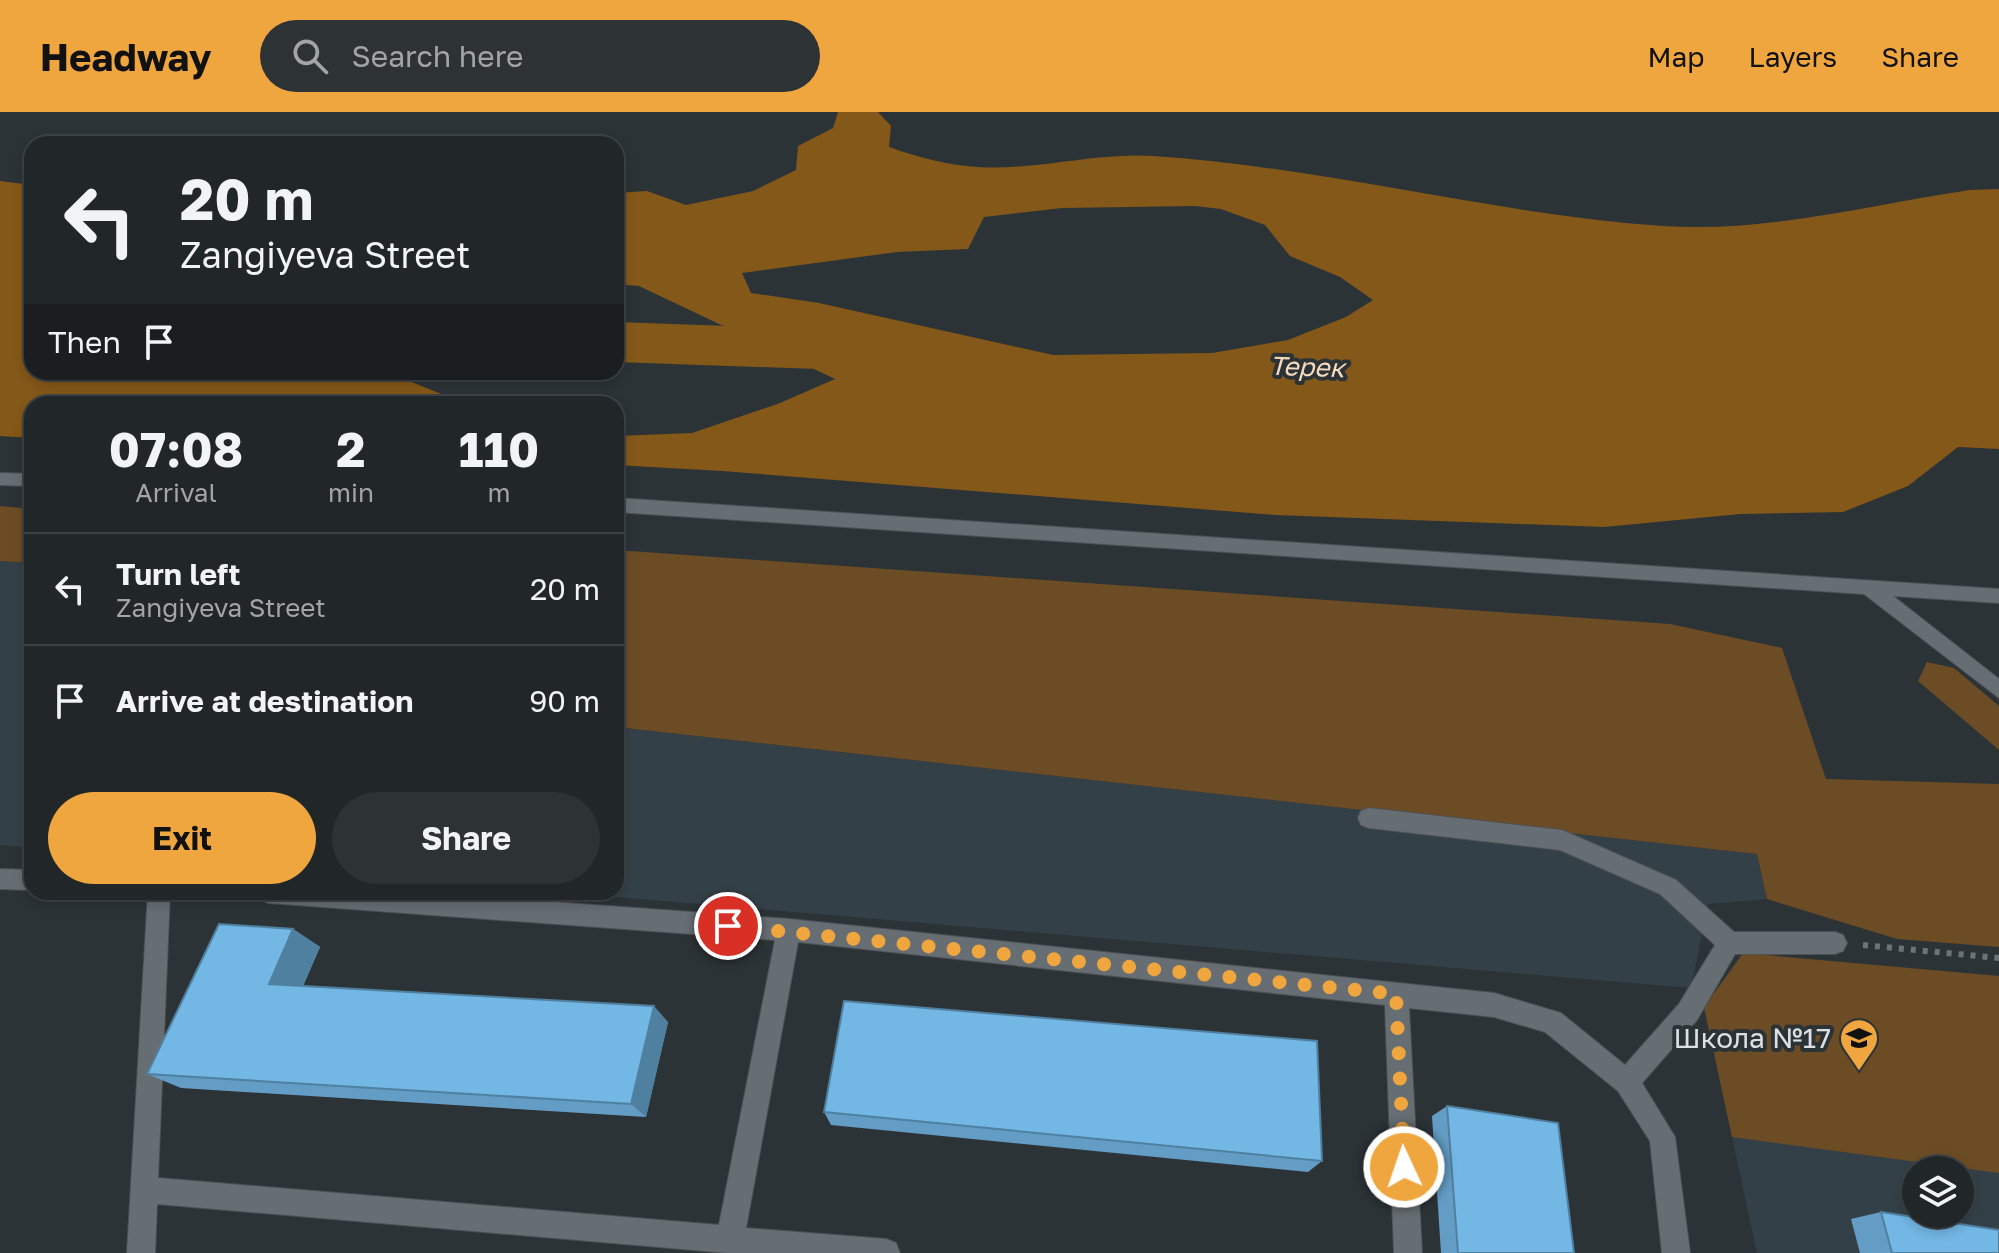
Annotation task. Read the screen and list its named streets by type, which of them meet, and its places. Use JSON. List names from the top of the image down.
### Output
{
  "water": ["Терек"],
  "places": {
    "school or university": ["Школа №17"]
  },
  "page": {
    "header": "Headway",
    "search": "Search here",
    "nav": ["Map", "Layers", "Share"],
    "turn": ["20 m", "Zangiyeva Street"],
    "then": "Then",
    "eta": [
      "07:08",
      "Arrival",
      "2",
      "min",
      "110",
      "m"
    ],
    "list": [
      {
        "name": "Turn left",
        "note": "Zangiyeva Street",
        "value": "20 m"
      },
      {
        "name": "Arrive at destination",
        "value": "90 m"
      }
    ],
    "buttons": ["Exit", "Share"]
  }
}
